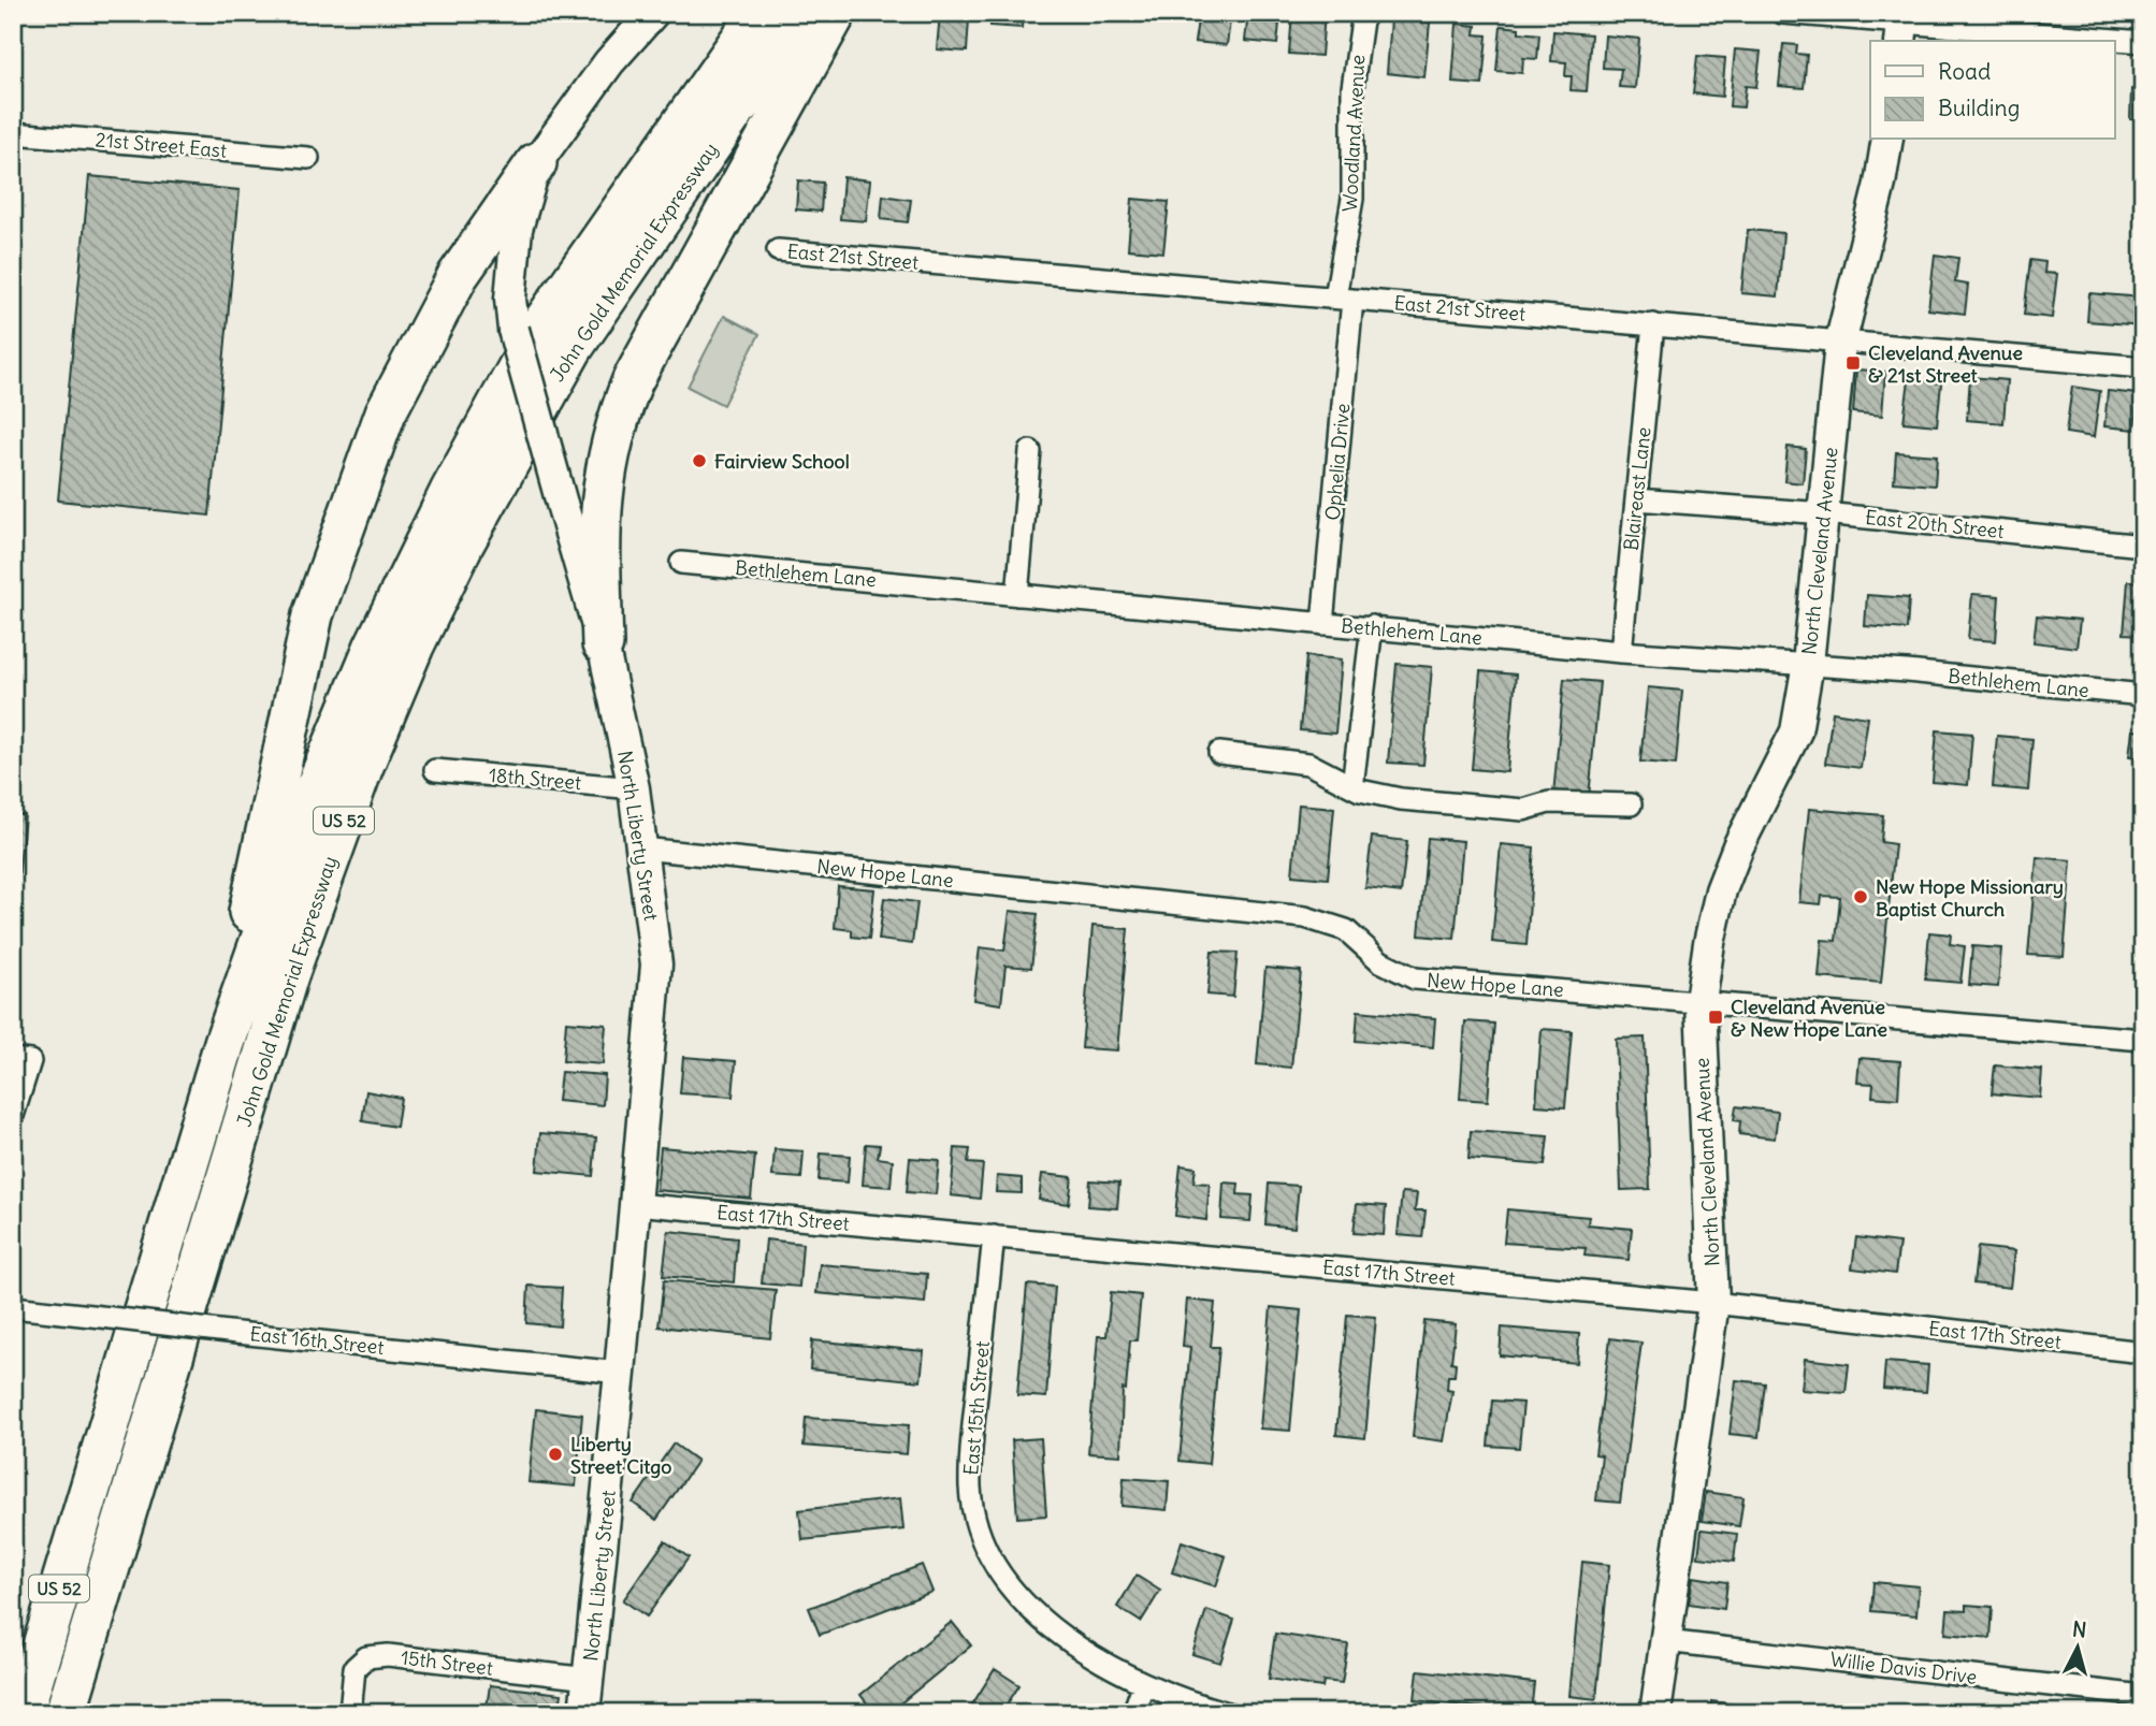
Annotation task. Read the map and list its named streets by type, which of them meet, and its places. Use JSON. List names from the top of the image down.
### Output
{
  "streets": {
    "highway": ["John Gold Memorial Expressway", "US 52"],
    "main road": ["North Cleveland Avenue", "North Liberty Street"],
    "street": [
      "Woodland Avenue",
      "21st Street East",
      "East 21st Street",
      "Ophelia Drive",
      "Blaireast Lane",
      "East 20th Street",
      "Bethlehem Lane",
      "18th Street",
      "New Hope Lane",
      "East 17th Street",
      "East 16th Street",
      "East 15th Street",
      "15th Street",
      "Willie Davis Drive"
    ]
  },
  "crossings": [
    ["Woodland Avenue", "East 21st Street"],
    ["Woodland Avenue", "Ophelia Drive"],
    ["East 21st Street", "Ophelia Drive"],
    ["East 21st Street", "Blaireast Lane"],
    ["East 21st Street", "North Cleveland Avenue"],
    ["Ophelia Drive", "Bethlehem Lane"],
    ["Blaireast Lane", "East 20th Street"],
    ["Blaireast Lane", "Bethlehem Lane"],
    ["East 20th Street", "North Cleveland Avenue"],
    ["North Cleveland Avenue", "Bethlehem Lane"],
    ["North Cleveland Avenue", "New Hope Lane"],
    ["North Cleveland Avenue", "East 17th Street"],
    ["North Cleveland Avenue", "Willie Davis Drive"],
    ["18th Street", "North Liberty Street"],
    ["North Liberty Street", "New Hope Lane"],
    ["North Liberty Street", "East 17th Street"],
    ["North Liberty Street", "East 16th Street"],
    ["North Liberty Street", "15th Street"],
    ["East 17th Street", "East 15th Street"]
  ],
  "places": {
    "transit": ["Cleveland Avenue & 21st Street", "Cleveland Avenue & New Hope Lane"],
    "other": ["Fairview School", "New Hope Missionary Baptist Church", "Liberty Street Citgo"]
  },
  "legend": ["Road", "Building"],
  "north": "top"
}
